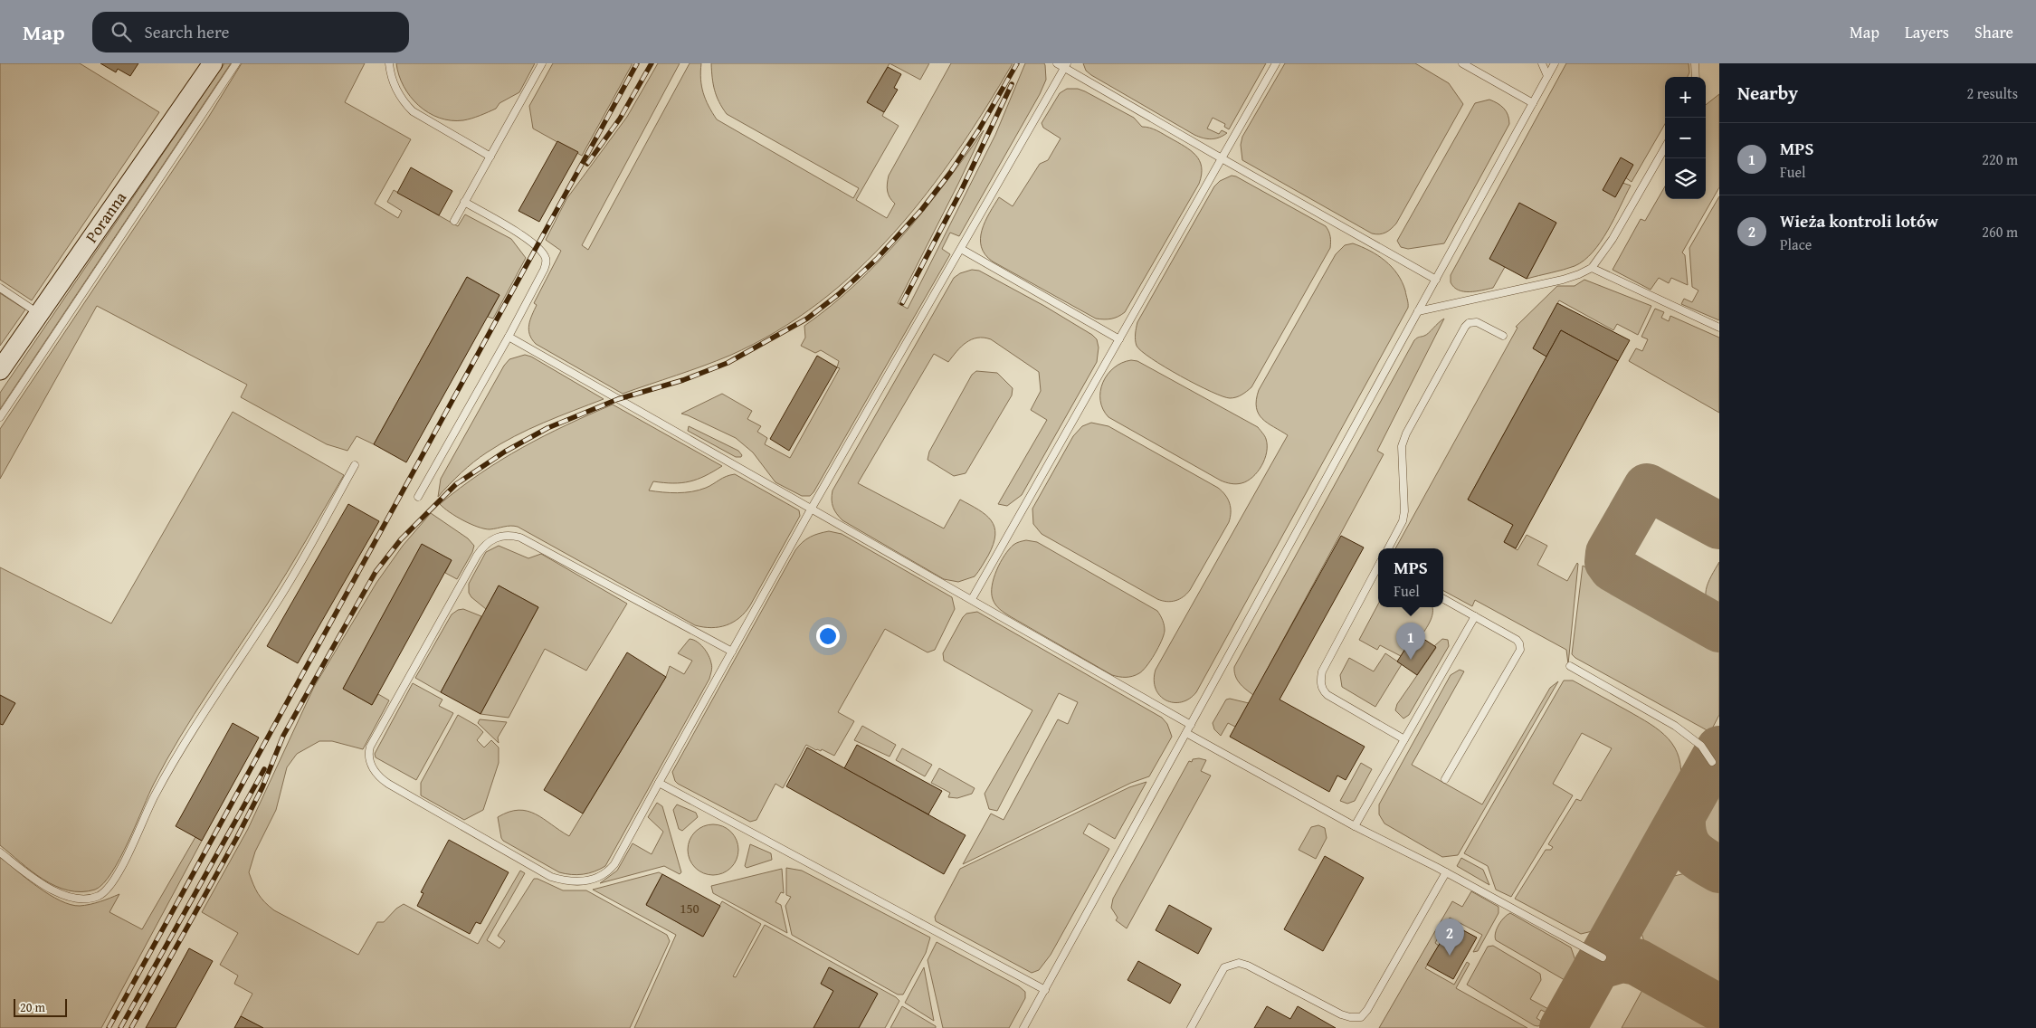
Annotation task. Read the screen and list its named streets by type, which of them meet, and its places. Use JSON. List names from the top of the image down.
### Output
{
  "streets": {
    "street": ["Poranna"]
  },
  "house_numbers": ["150"],
  "scale_bar": "20 m",
  "page": {
    "header": "Map",
    "search": "Search here",
    "nav": ["Map", "Layers", "Share"],
    "heading": ["Nearby", "2 results"],
    "map_buttons": ["+", "−"],
    "list": [
      {
        "mark": "1",
        "name": "MPS",
        "note": "Fuel",
        "value": "220 m"
      },
      {
        "mark": "2",
        "name": "Wieża kontroli lotów",
        "note": "Place",
        "value": "260 m"
      }
    ],
    "popup": ["MPS", "Fuel"],
    "pins": ["1", "2"],
    "scale": "20 m"
  }
}
